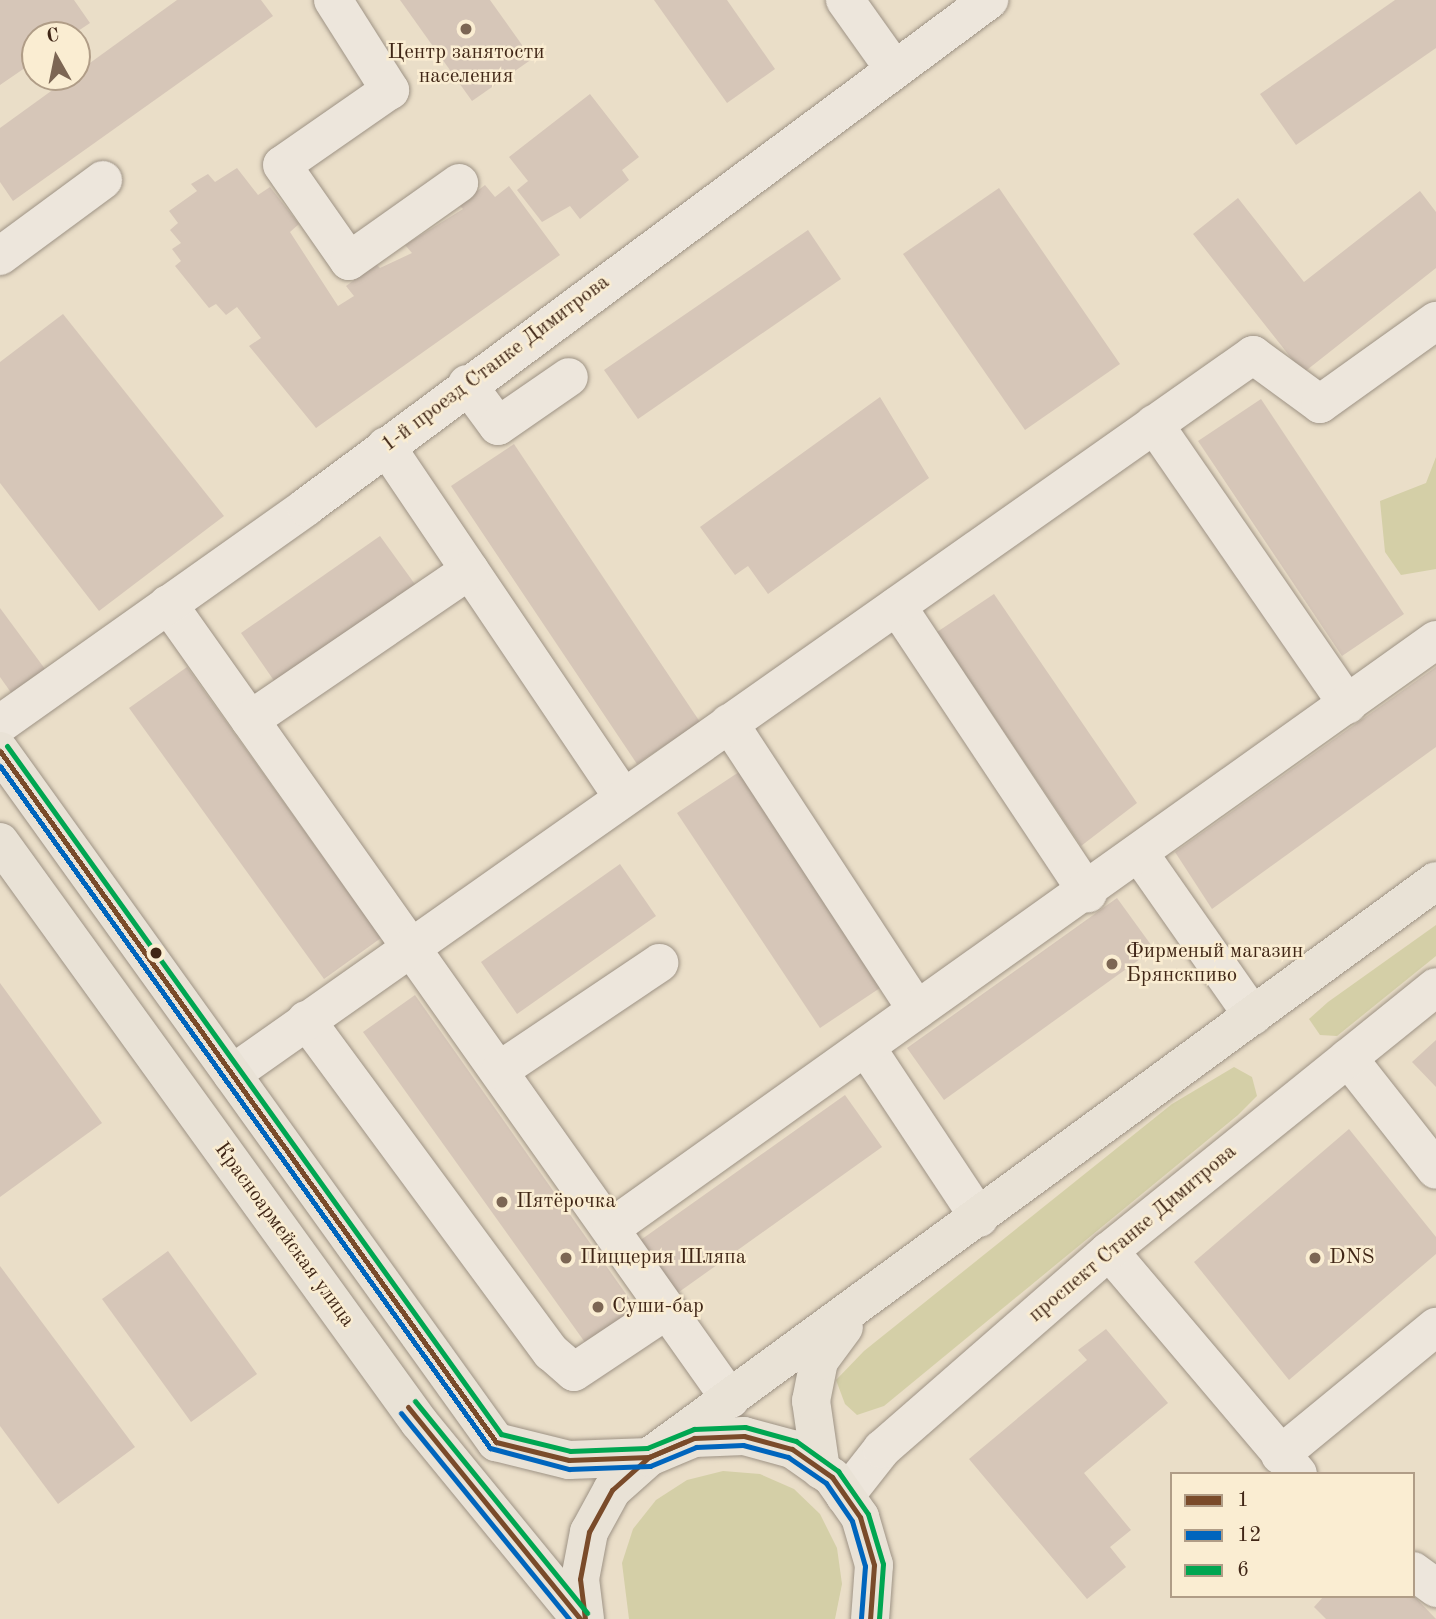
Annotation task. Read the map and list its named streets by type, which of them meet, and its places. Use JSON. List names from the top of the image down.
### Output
{
  "streets": {
    "main road": ["Красноармейская улица"],
    "street": ["1-й проезд Станке Димитрова", "проспект Станке Димитрова"]
  },
  "places": [
    "Центр занятости населения",
    "Фирменый магазин Брянскпиво",
    "Пятёрочка",
    "Пиццерия Шляпа",
    "DNS",
    "Суши-бар"
  ],
  "lines": ["transit line 6", "transit line 1", "transit line 12"],
  "legend": ["1", "12", "6"],
  "north": "top"
}
